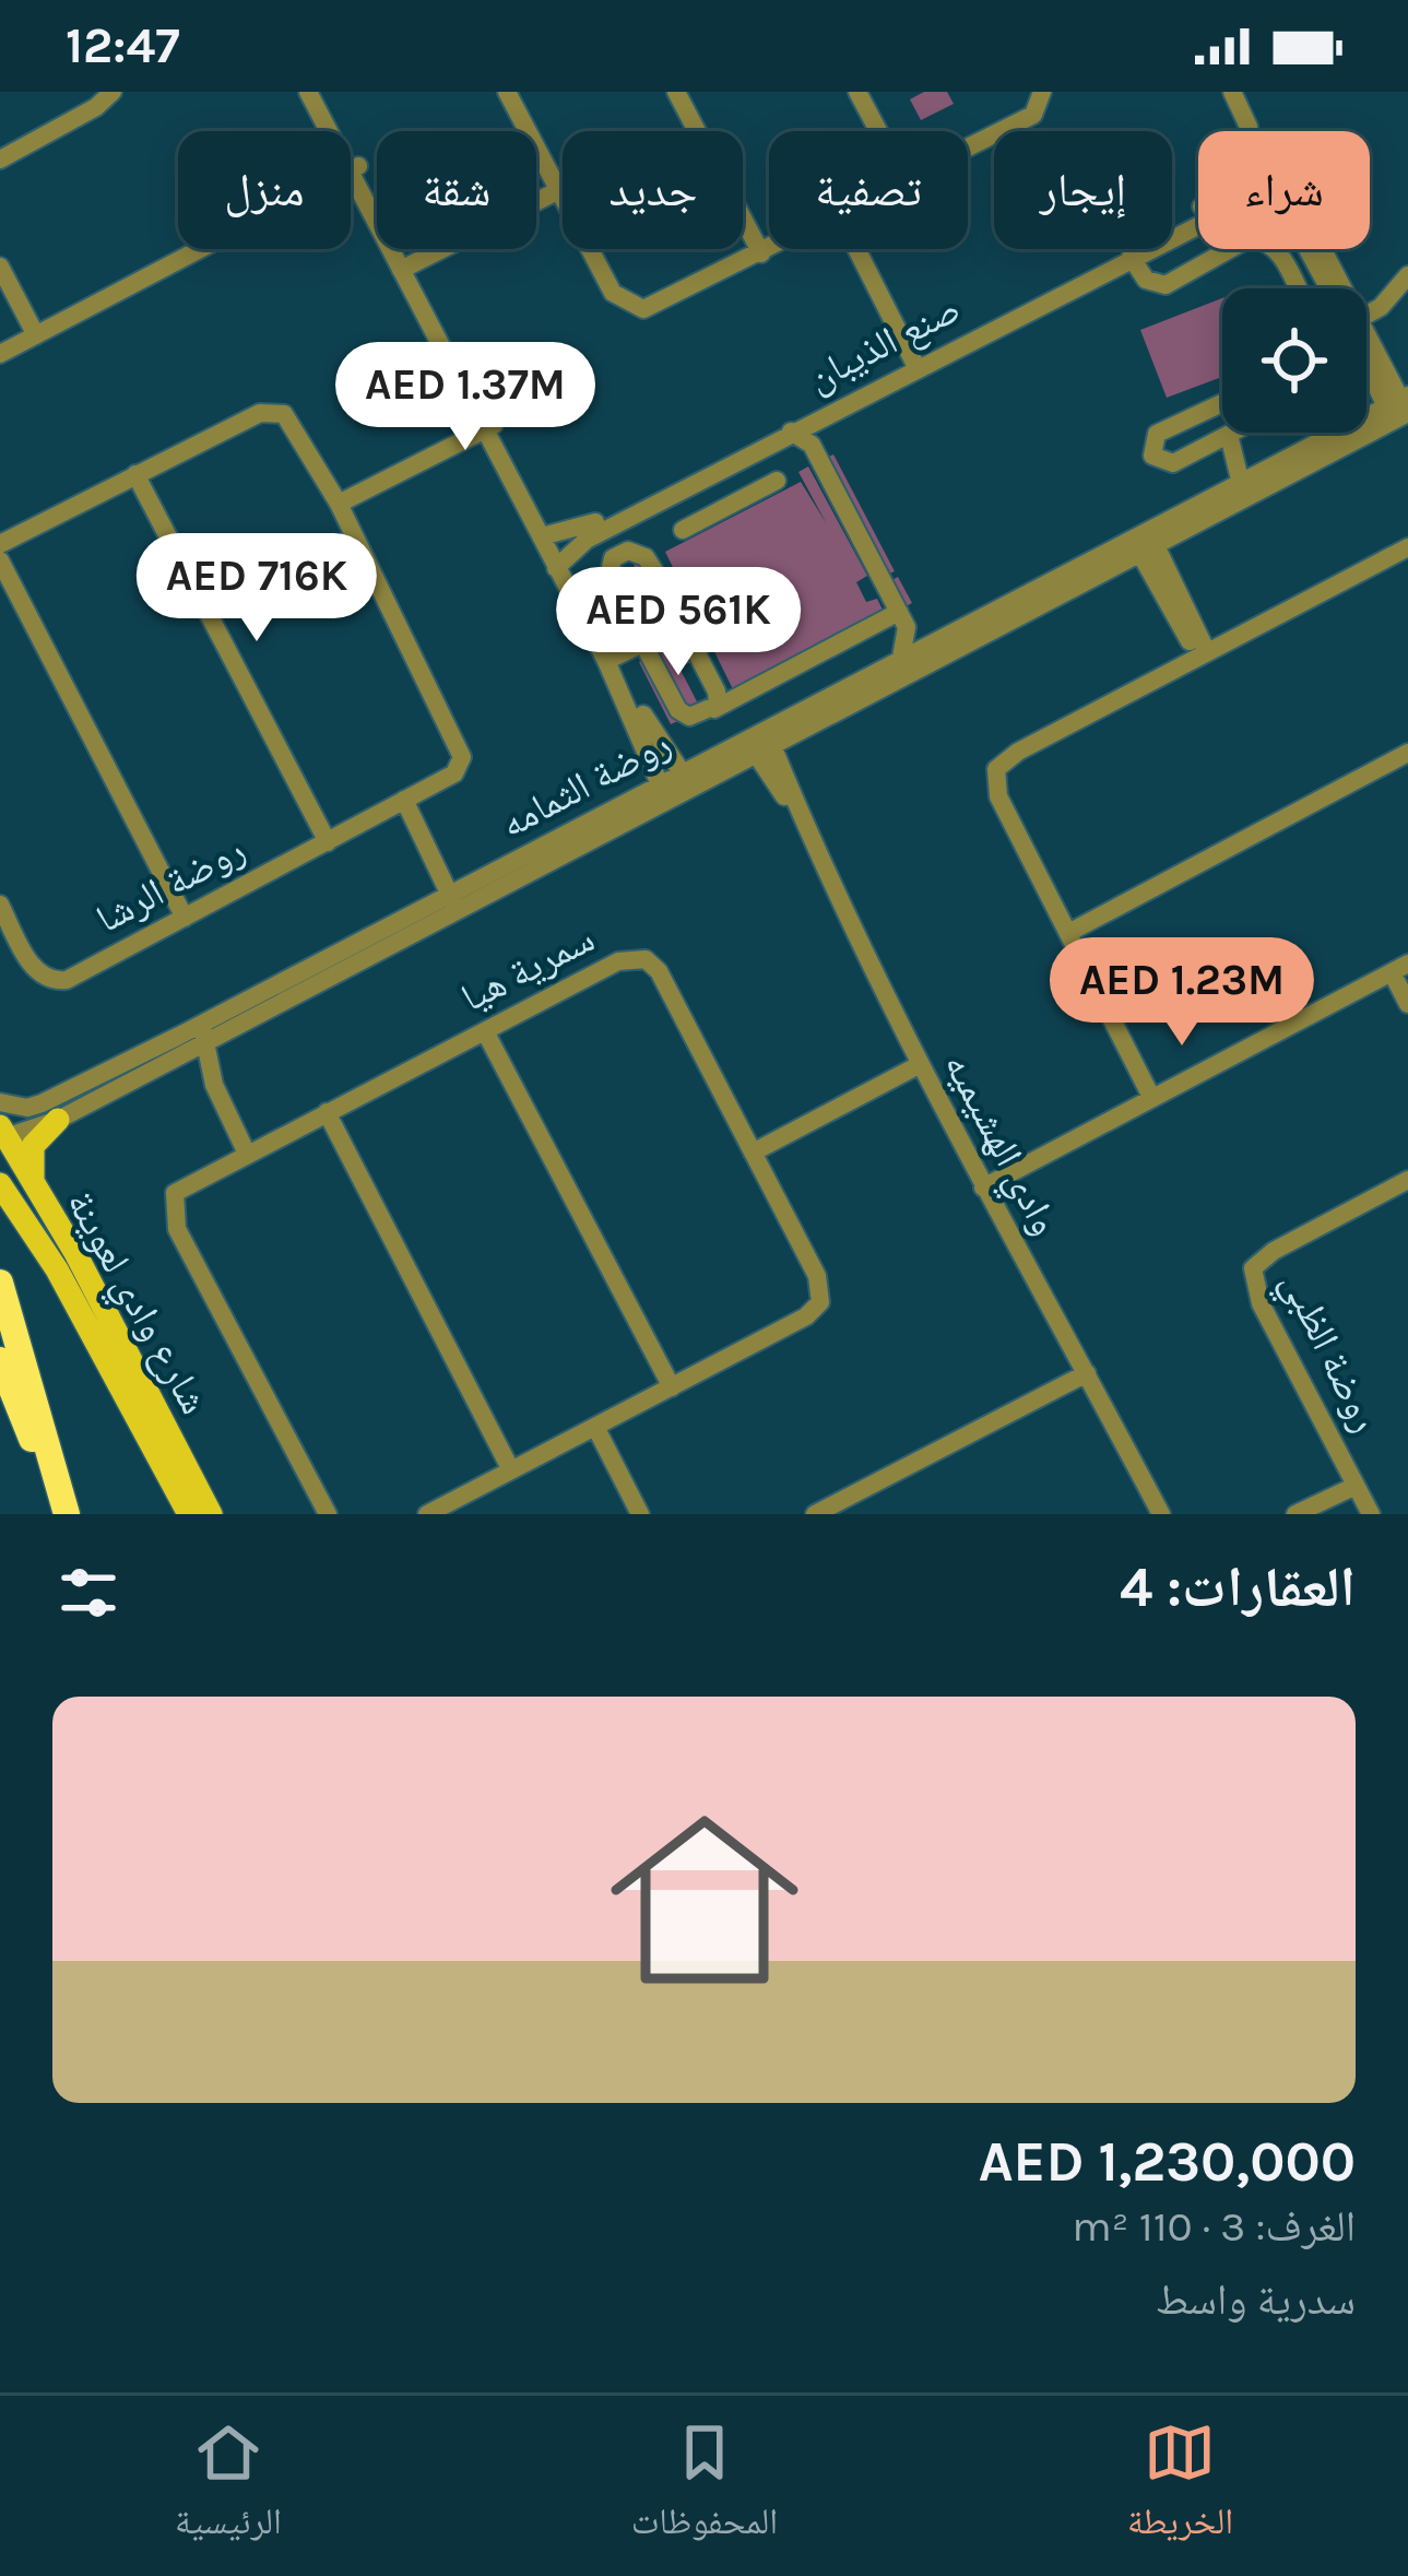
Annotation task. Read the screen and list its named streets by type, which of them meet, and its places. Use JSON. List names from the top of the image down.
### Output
{
  "streets": {
    "main road": ["شارع وادي لعوينة"],
    "street": [
      "صنع الذيبان",
      "روضة الثمامه",
      "روضة الرشا",
      "سمرية هيا",
      "وادي الهشيميه",
      "روضة الظبي"
    ]
  },
  "crossings": [
    ["روضة الثمامه", "وادي الهشيميه"],
    ["روضة الثمامه", "شارع وادي لعوينة"]
  ],
  "page": {
    "status": "12:47",
    "chip": [
      "شراء",
      "إيجار",
      "تصفية",
      "جديد",
      "شقة",
      "منزل"
    ],
    "price": [
      "AED 1.37M",
      "AED 716K",
      "AED 561K",
      "AED 1.23M"
    ],
    "heading": "العقارات: 4",
    "list": [
      {
        "name": "AED 1,230,000",
        "note": "الغرف: 3 · 110 m² · سدرية واسط"
      }
    ],
    "tabs": ["الخريطة", "المحفوظات", "الرئيسية"]
  }
}
